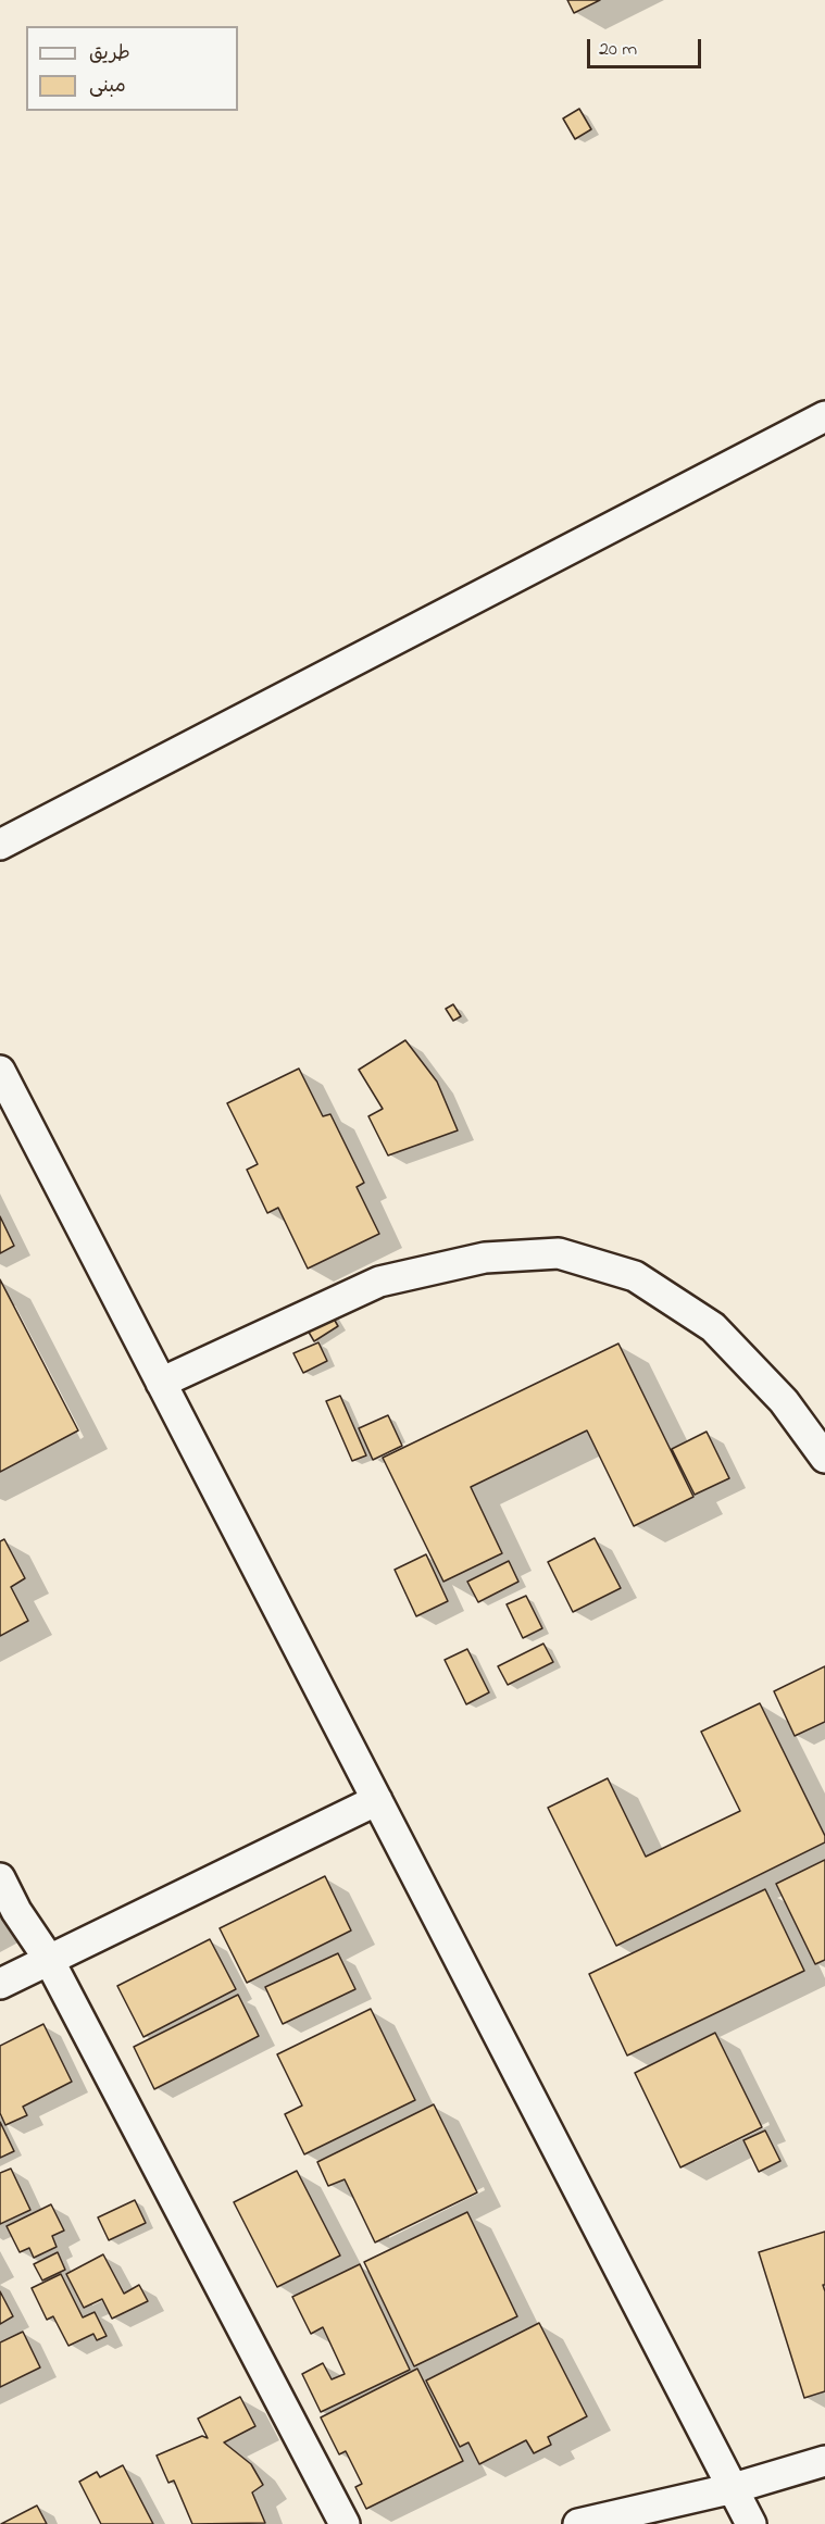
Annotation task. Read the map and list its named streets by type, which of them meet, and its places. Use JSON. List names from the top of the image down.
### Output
{
  "legend": ["طريق", "مبنى"],
  "scale_bar": "20 m"
}
